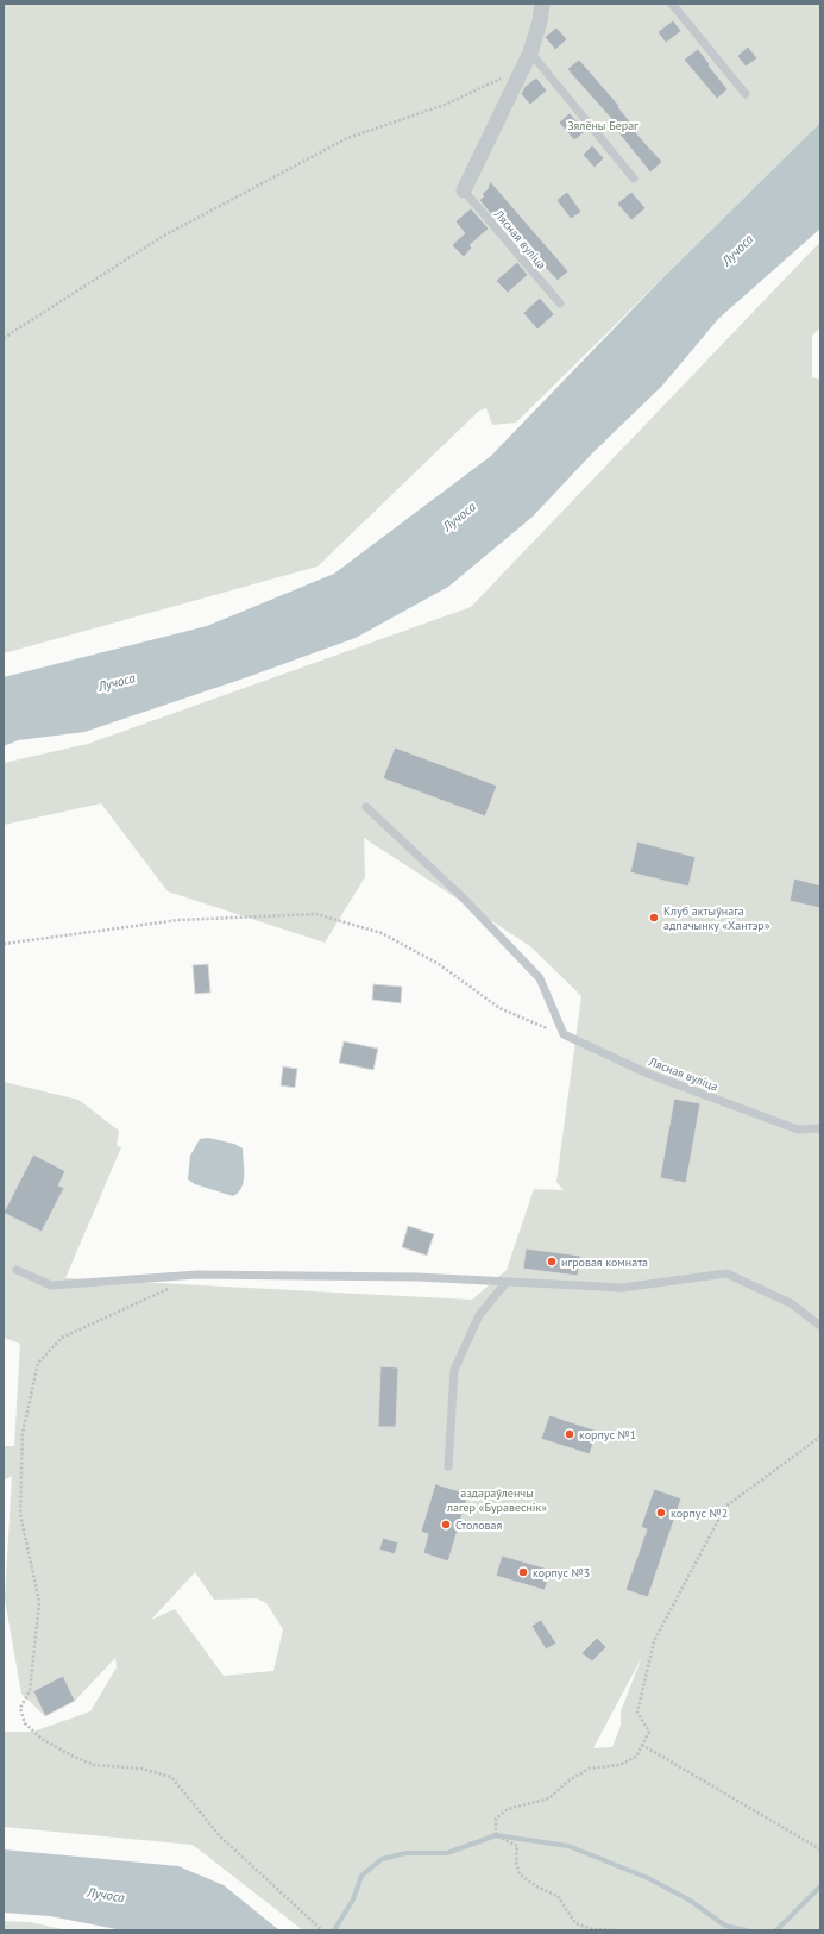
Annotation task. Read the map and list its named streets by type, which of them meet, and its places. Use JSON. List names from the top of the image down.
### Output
{
  "streets": {
    "lane": ["Лясная вуліца"]
  },
  "water": ["Лучоса"],
  "parks": ["Зялёны Бераг", "аздараўленчы лагер «Буравеснік»"],
  "places": [
    "Клуб актыўнага адпачынку «Хантэр»",
    "игровая комната",
    "корпус №1",
    "корпус №2",
    "Столовая",
    "корпус №3"
  ]
}
